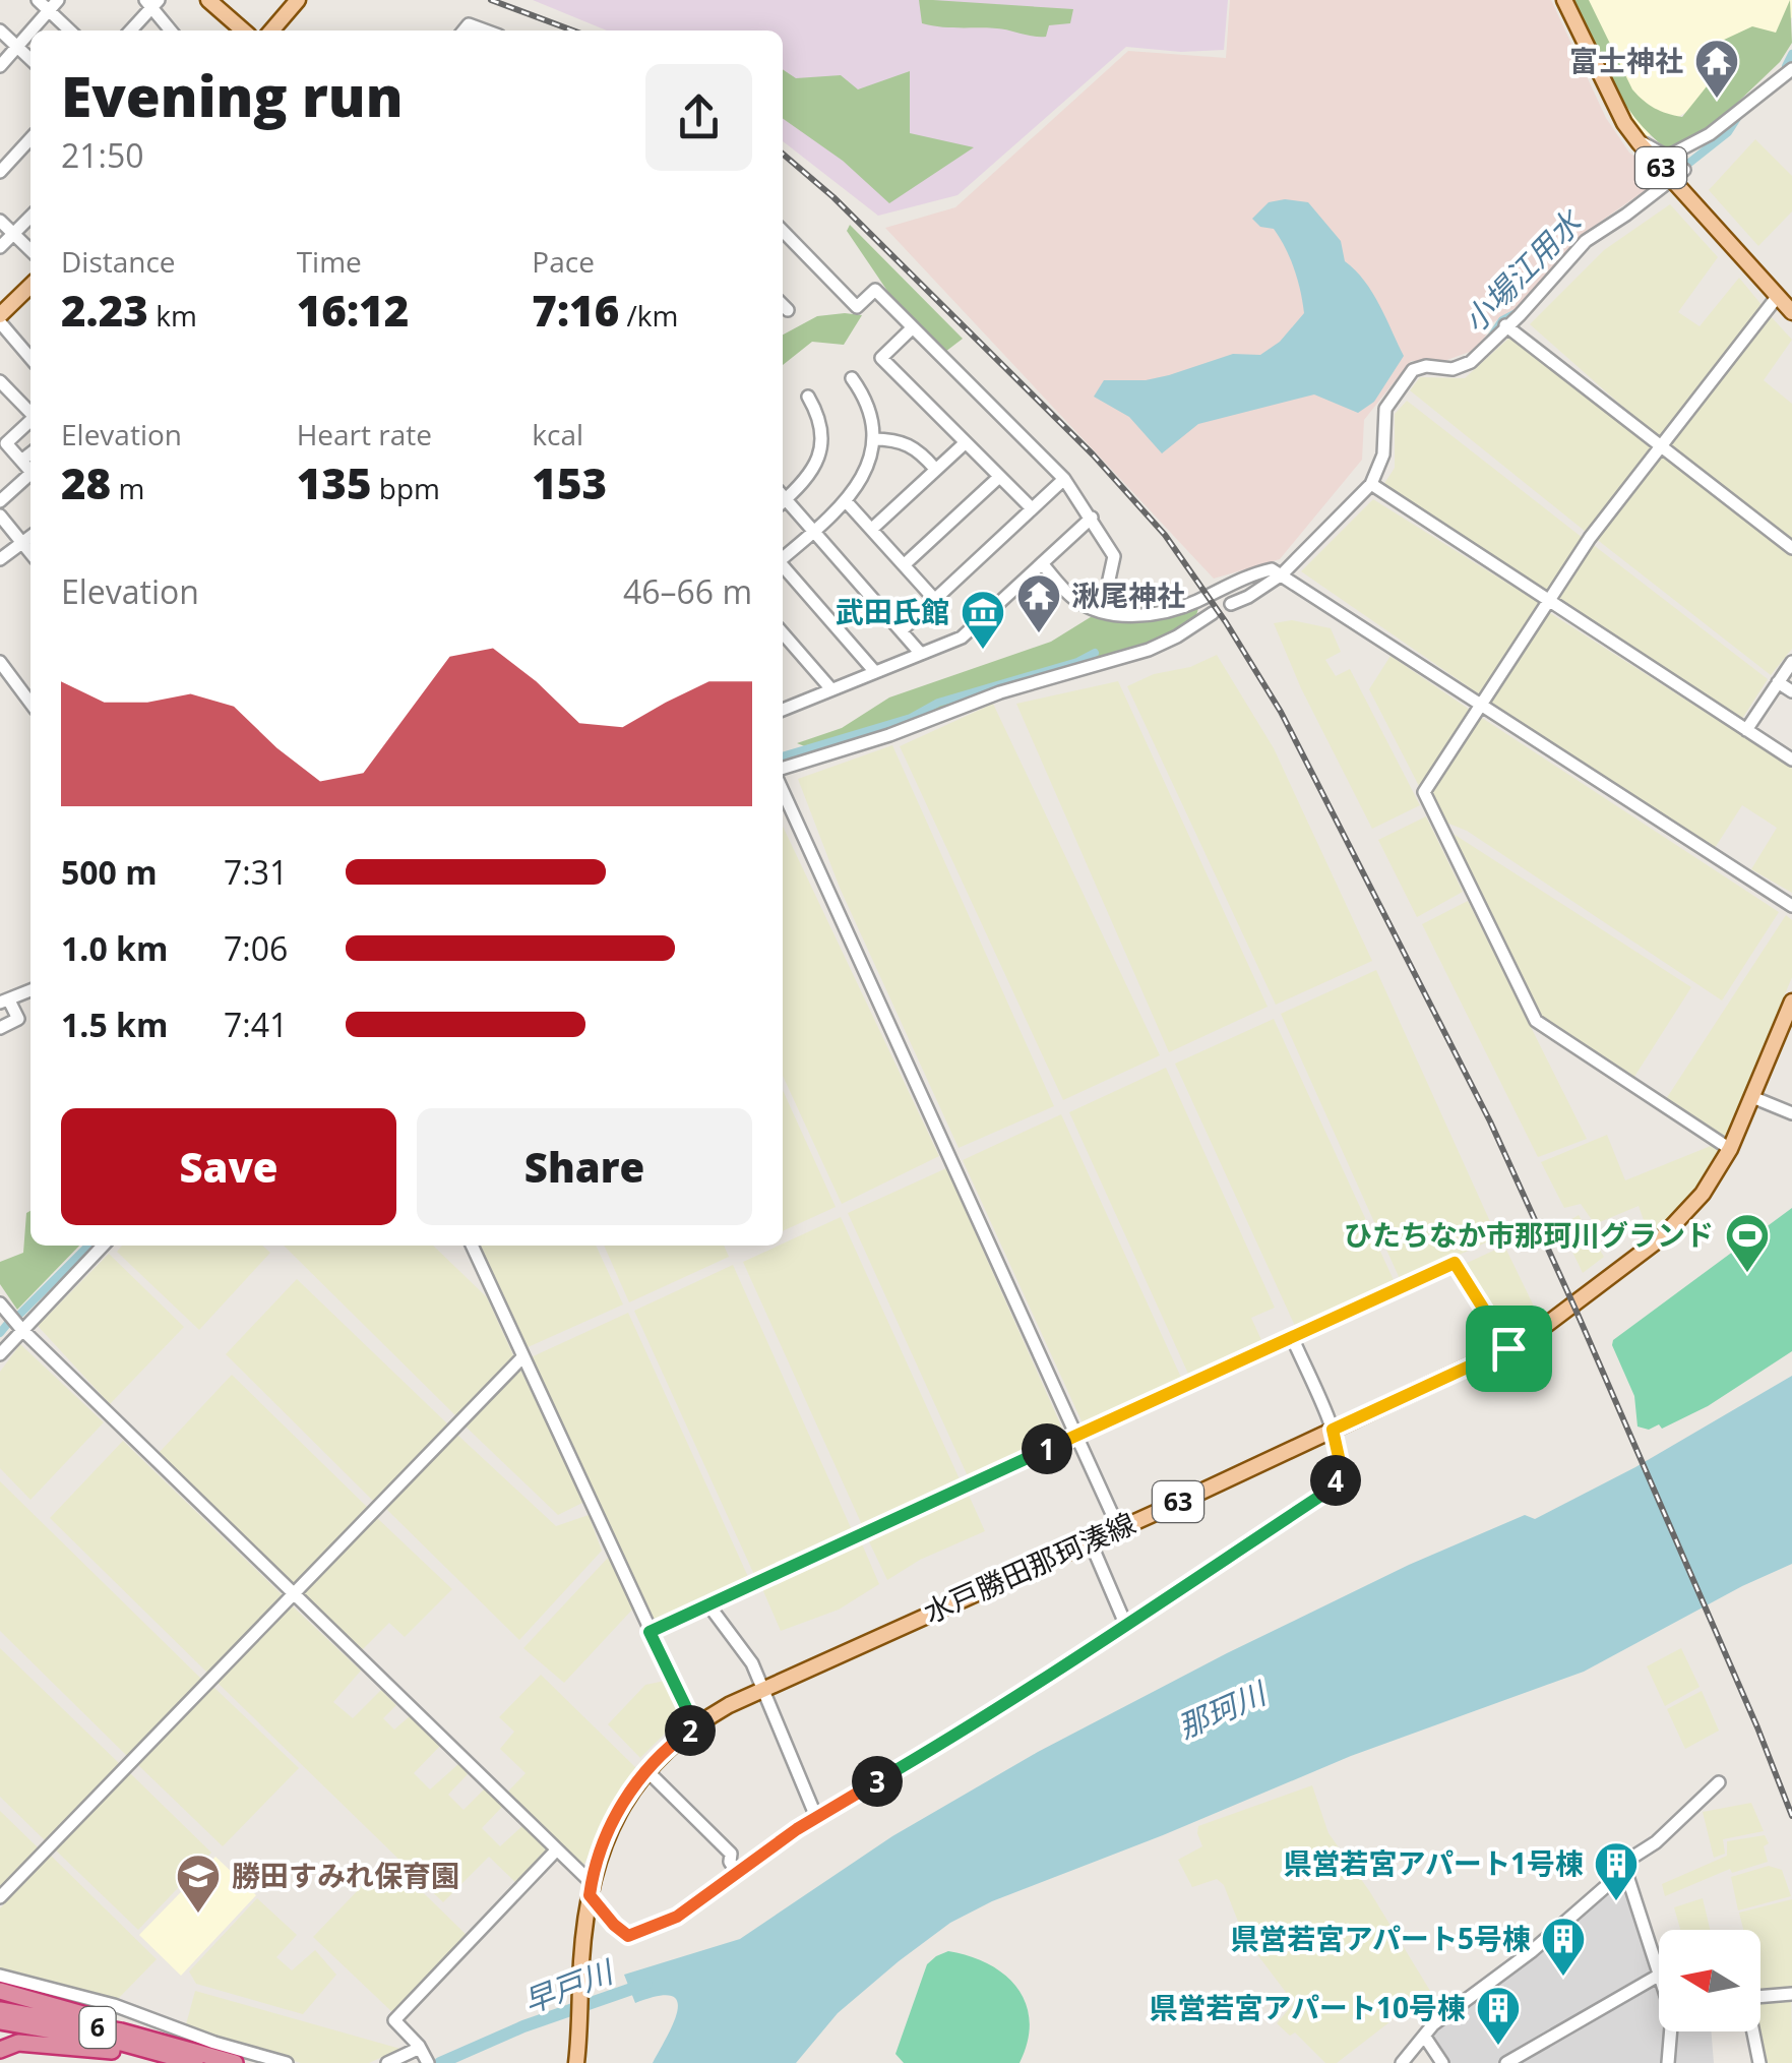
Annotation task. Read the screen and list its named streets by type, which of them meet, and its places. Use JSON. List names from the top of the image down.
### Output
{
  "streets": {
    "highway": ["6"],
    "main road": ["63", "水戸勝田那珂湊線"]
  },
  "water": ["小場江用水", "那珂川", "早戸川"],
  "places": {
    "temple": ["富士神社", "湫尾神社"],
    "museum": ["武田氏館"],
    "sports": ["ひたちなか市那珂川グランド"],
    "building": ["県営若宮アパート1号棟", "県営若宮アパート5号棟", "県営若宮アパート10号棟"],
    "school or university": ["勝田すみれ保育園"]
  },
  "north": "left",
  "page": {
    "heading": ["Evening run", "21:50"],
    "stats": [
      ["Distance", "2.23 km"],
      ["Time", "16:12"],
      ["Pace", "7:16 /km"],
      ["Elevation", "28 m"],
      ["Heart rate", "135 bpm"],
      ["kcal", "153"]
    ],
    "chart": ["Elevation", "46–66 m"],
    "list": [
      {
        "name": "500 m",
        "note": "7:31"
      },
      {
        "name": "1.0 km",
        "note": "7:06"
      },
      {
        "name": "1.5 km",
        "note": "7:41"
      }
    ],
    "buttons": ["Save", "Share"],
    "pins": [
      "1",
      "4",
      "2",
      "3"
    ]
  }
}
